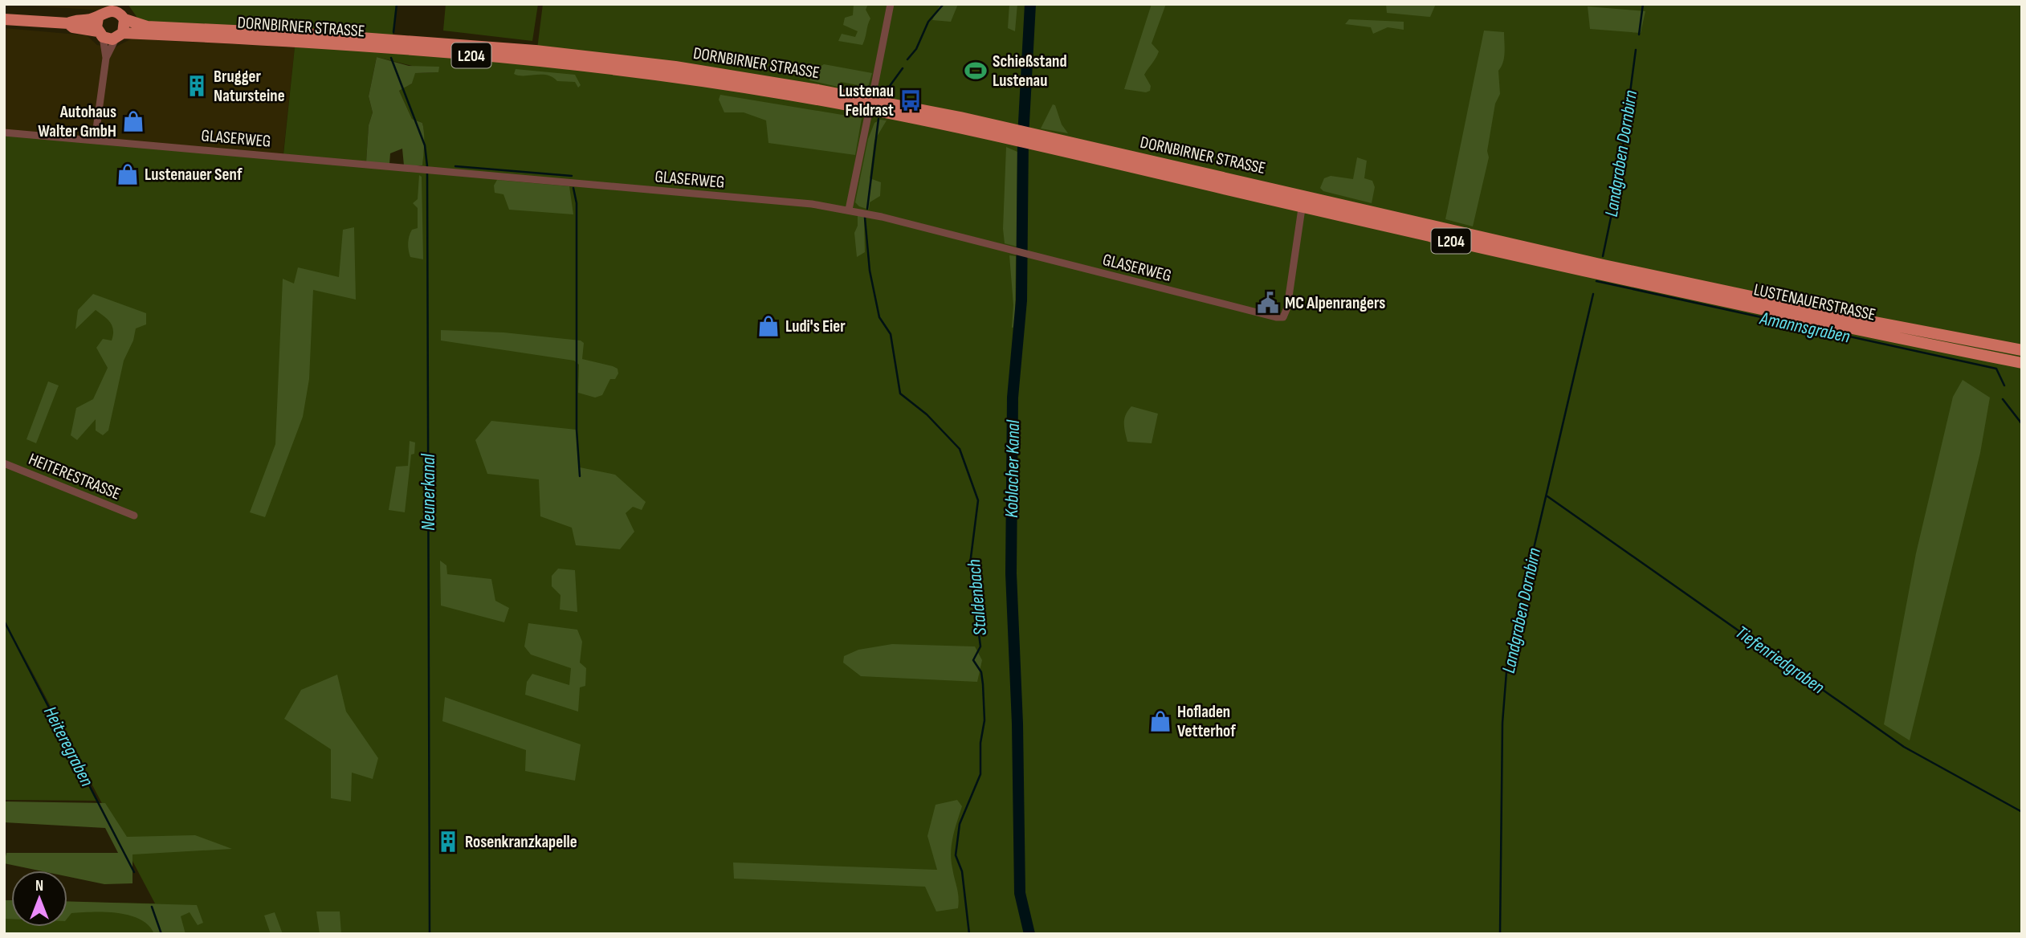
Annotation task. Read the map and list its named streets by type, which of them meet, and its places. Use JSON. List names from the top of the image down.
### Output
{
  "streets": {
    "main road": ["DORNBIRNER STRASSE", "L204", "LUSTENAUERSTRASSE"],
    "street": ["GLASERWEG", "HEITERESTRASSE"]
  },
  "crossings": [
    ["DORNBIRNER STRASSE", "GLASERWEG"],
    ["DORNBIRNER STRASSE", "LUSTENAUERSTRASSE"]
  ],
  "water": [
    "Landgraben Dornbirn",
    "Amannsgraben",
    "Koblacher Kanal",
    "Neunerkanal",
    "Staldenbach",
    "Tiefenriedgraben",
    "Heiteregraben"
  ],
  "places": {
    "sports": ["Schießstand Lustenau"],
    "building": ["Brugger Natursteine", "Rosenkranzkapelle"],
    "bus stop": ["Lustenau Feldrast"],
    "shop": [
      "Autohaus Walter GmbH",
      "Lustenauer Senf",
      "Ludi's Eier",
      "Hofladen Vetterhof"
    ],
    "public building": ["MC Alpenrangers"]
  },
  "north": "top"
}
